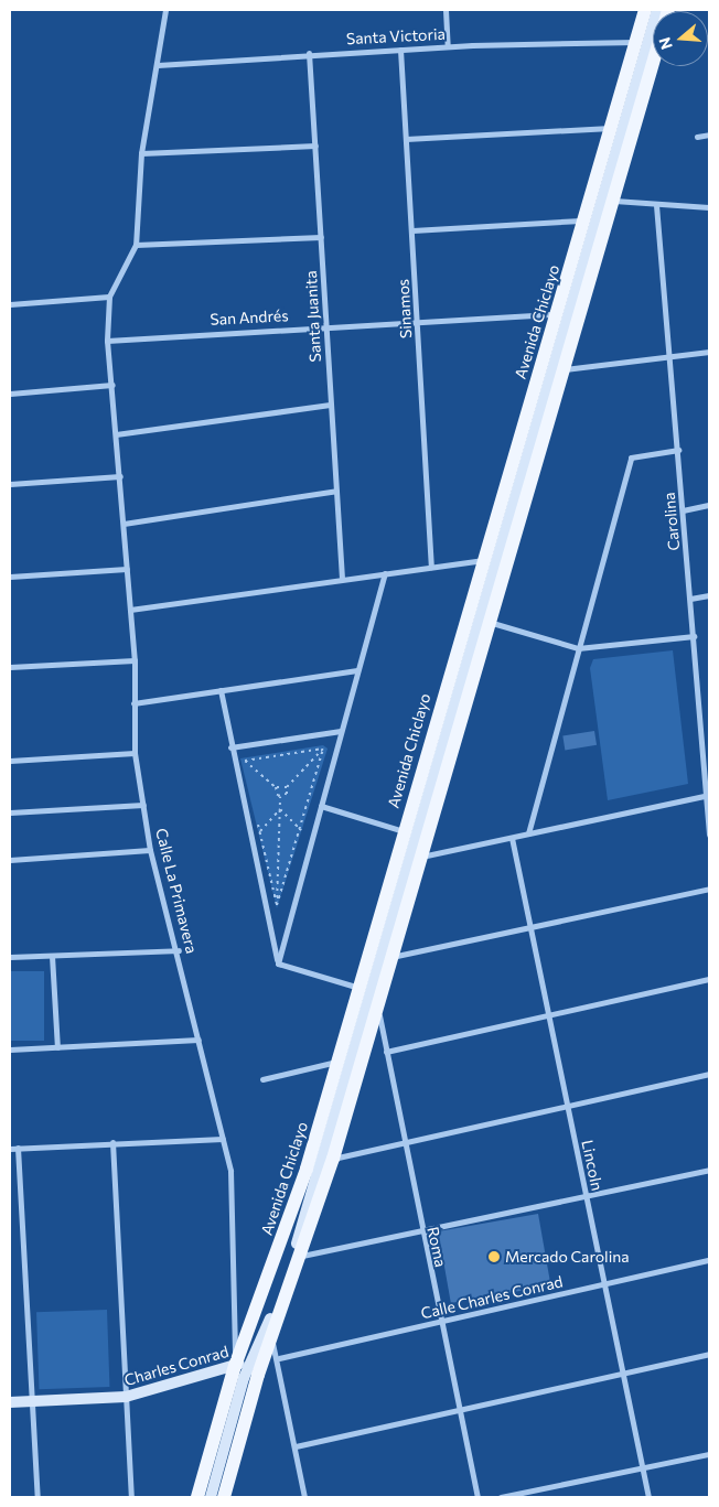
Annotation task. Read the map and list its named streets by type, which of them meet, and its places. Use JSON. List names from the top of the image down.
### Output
{
  "streets": {
    "main road": ["Avenida Chiclayo"],
    "street": [
      "Santa Victoria",
      "Sinamos",
      "Santa Juanita",
      "San Andrés",
      "Carolina",
      "Calle La Primavera",
      "Lincoln",
      "Roma",
      "Calle Charles Conrad",
      "Charles Conrad"
    ]
  },
  "crossings": [
    ["Santa Victoria", "Sinamos"],
    ["Santa Victoria", "Santa Juanita"],
    ["Santa Victoria", "Avenida Chiclayo"],
    ["Sinamos", "San Andrés"],
    ["Santa Juanita", "San Andrés"],
    ["San Andrés", "Avenida Chiclayo"],
    ["San Andrés", "Calle La Primavera"],
    ["Avenida Chiclayo", "Calle La Primavera"],
    ["Avenida Chiclayo", "Roma"],
    ["Avenida Chiclayo", "Charles Conrad"],
    ["Calle La Primavera", "Charles Conrad"],
    ["Lincoln", "Calle Charles Conrad"],
    ["Roma", "Calle Charles Conrad"]
  ],
  "places": ["Mercado Carolina"],
  "north": "left"
}
